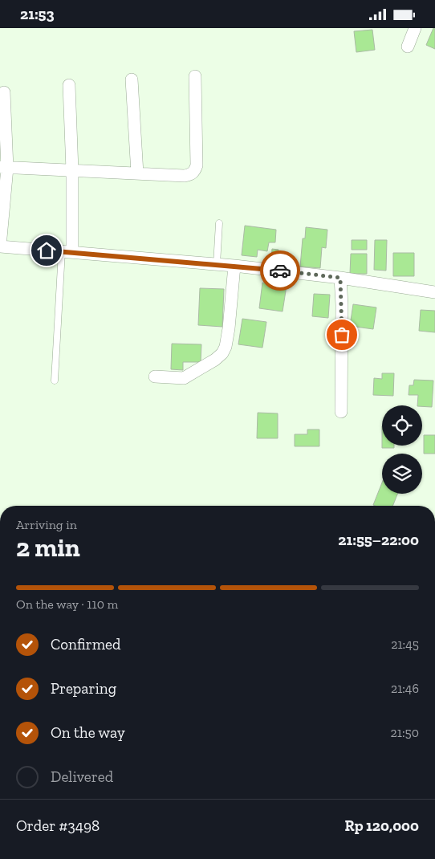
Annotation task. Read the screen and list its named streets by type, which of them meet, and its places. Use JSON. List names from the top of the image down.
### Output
{
  "page": {
    "status": "21:53",
    "heading": ["2 min", "Arriving in", "21:55–22:00"],
    "panel": ["Order #3498", "Rp 120,000"],
    "bar": "On the way · 110 m",
    "list": [
      ["Confirmed", "21:45"],
      ["Preparing", "21:46"],
      ["On the way", "21:50"],
      "Delivered"
    ]
  }
}
